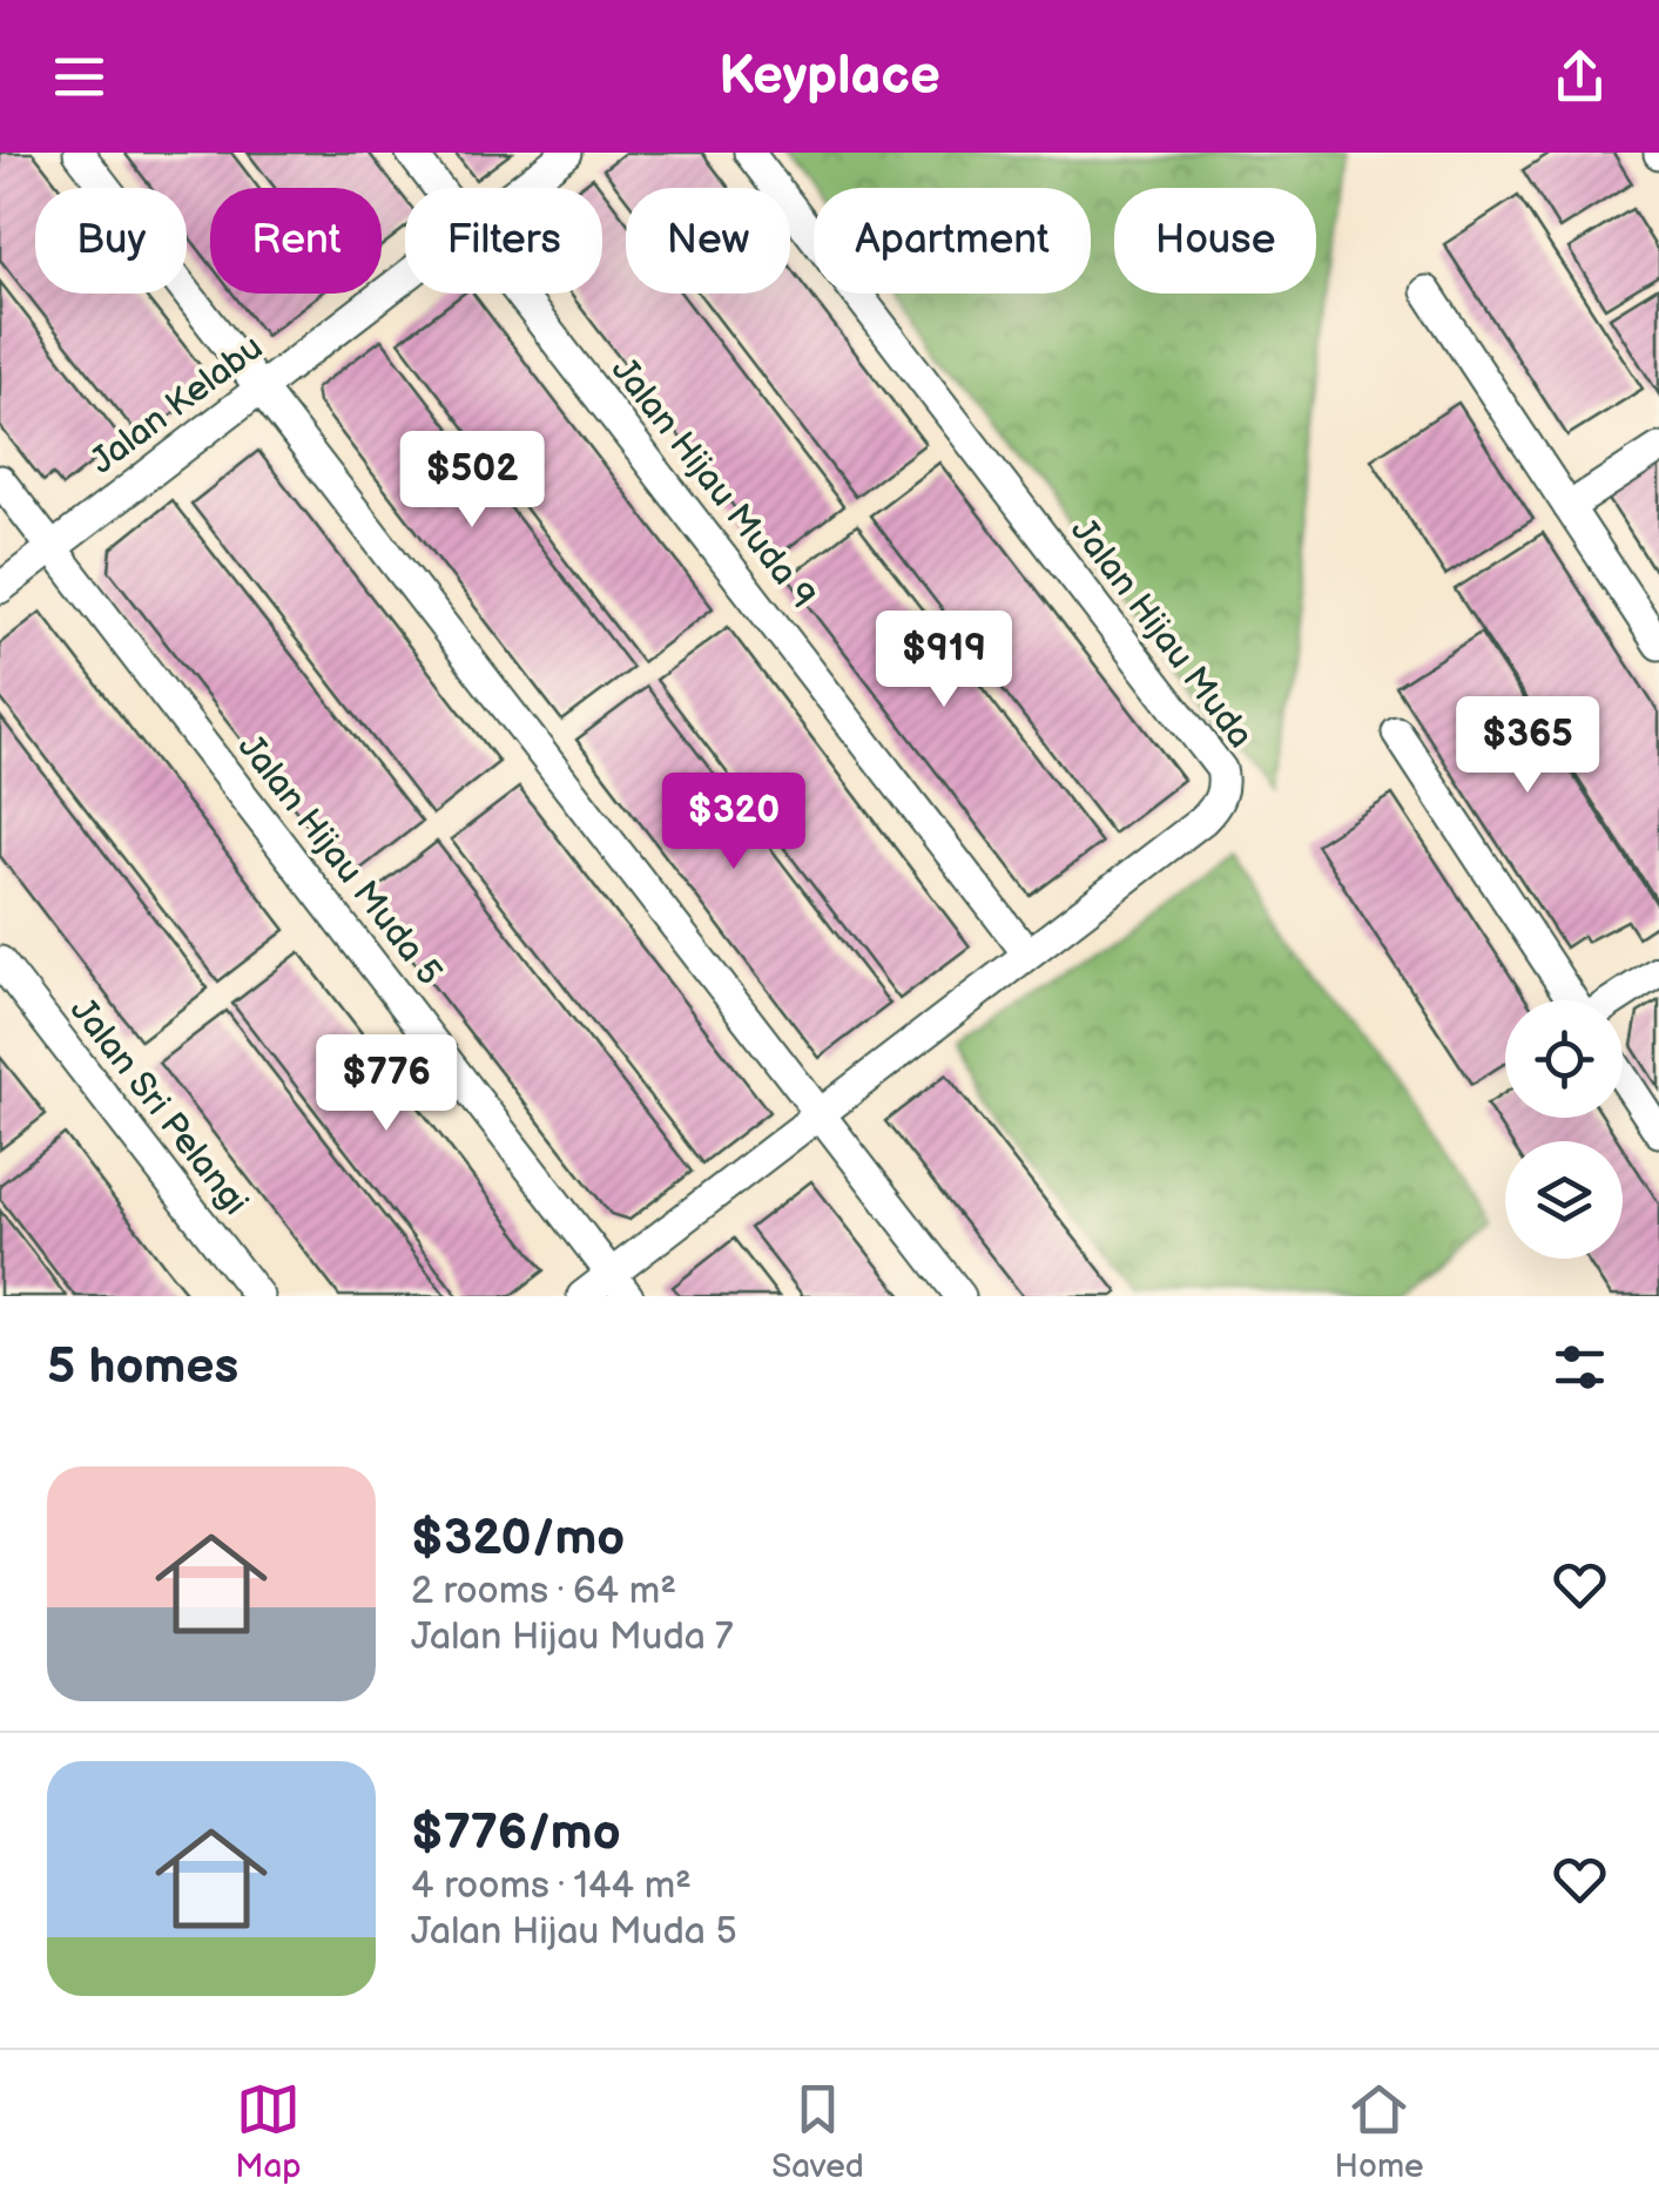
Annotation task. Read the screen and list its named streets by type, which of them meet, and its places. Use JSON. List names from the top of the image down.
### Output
{
  "streets": {
    "street": [
      "Jalan Kelabu",
      "Jalan Hijau Muda 9",
      "Jalan Hijau Muda",
      "Jalan Hijau Muda 5",
      "Jalan Sri Pelangi"
    ]
  },
  "crossings": [
    ["Jalan Kelabu", "Jalan Hijau Muda 5"],
    ["Jalan Hijau Muda 9", "Jalan Hijau Muda"],
    ["Jalan Hijau Muda", "Jalan Hijau Muda 5"]
  ],
  "page": {
    "header": "Keyplace",
    "chip": [
      "Buy",
      "Rent",
      "Filters",
      "New",
      "Apartment",
      "House"
    ],
    "price": [
      "$502",
      "$919",
      "$365",
      "$320",
      "$776"
    ],
    "heading": "5 homes",
    "list": [
      {
        "name": "$320/mo",
        "note": "2 rooms · 64 m² · Jalan Hijau Muda 7"
      },
      {
        "name": "$776/mo",
        "note": "4 rooms · 144 m² · Jalan Hijau Muda 5"
      }
    ],
    "tabs": ["Map", "Saved", "Home"]
  }
}
